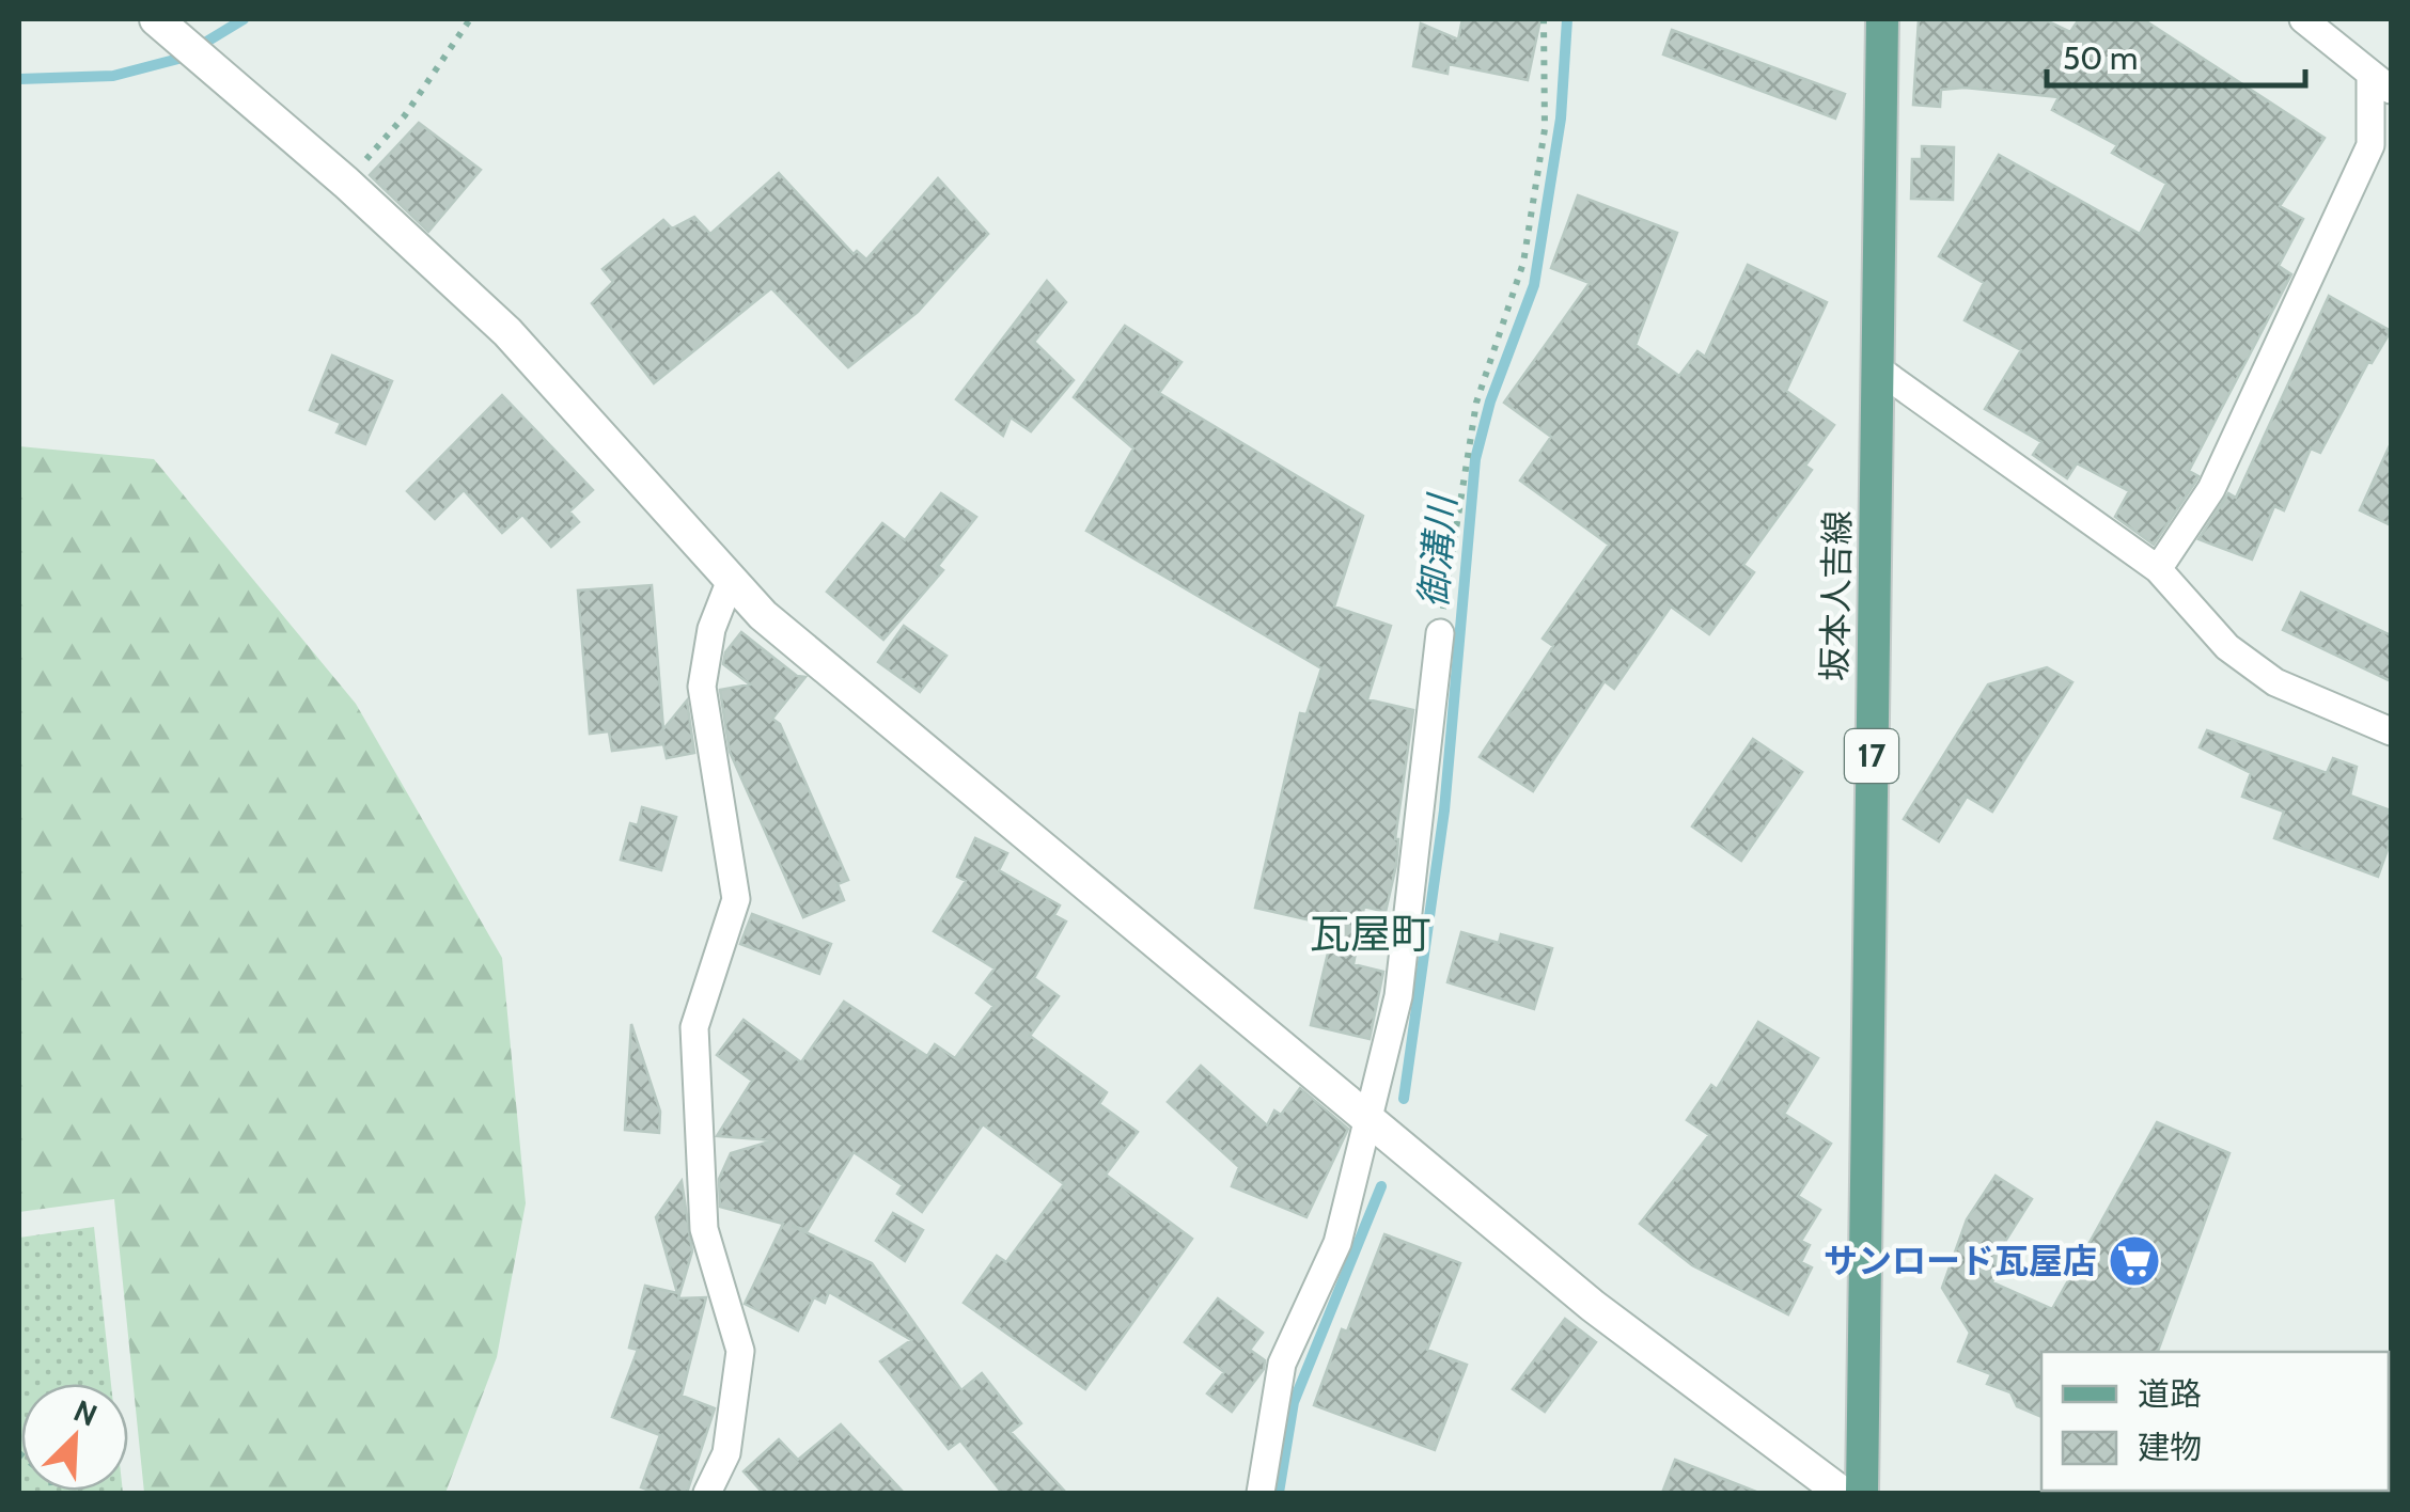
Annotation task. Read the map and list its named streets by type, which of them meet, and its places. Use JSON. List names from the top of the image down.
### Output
{
  "streets": {
    "main road": ["坂本人吉線", "17"]
  },
  "districts": ["瓦屋町"],
  "water": ["御溝川"],
  "places": {
    "supermarket": ["サンロード瓦屋店"]
  },
  "legend": ["道路", "建物"],
  "scale_bar": "50 m",
  "north": "top right"
}
